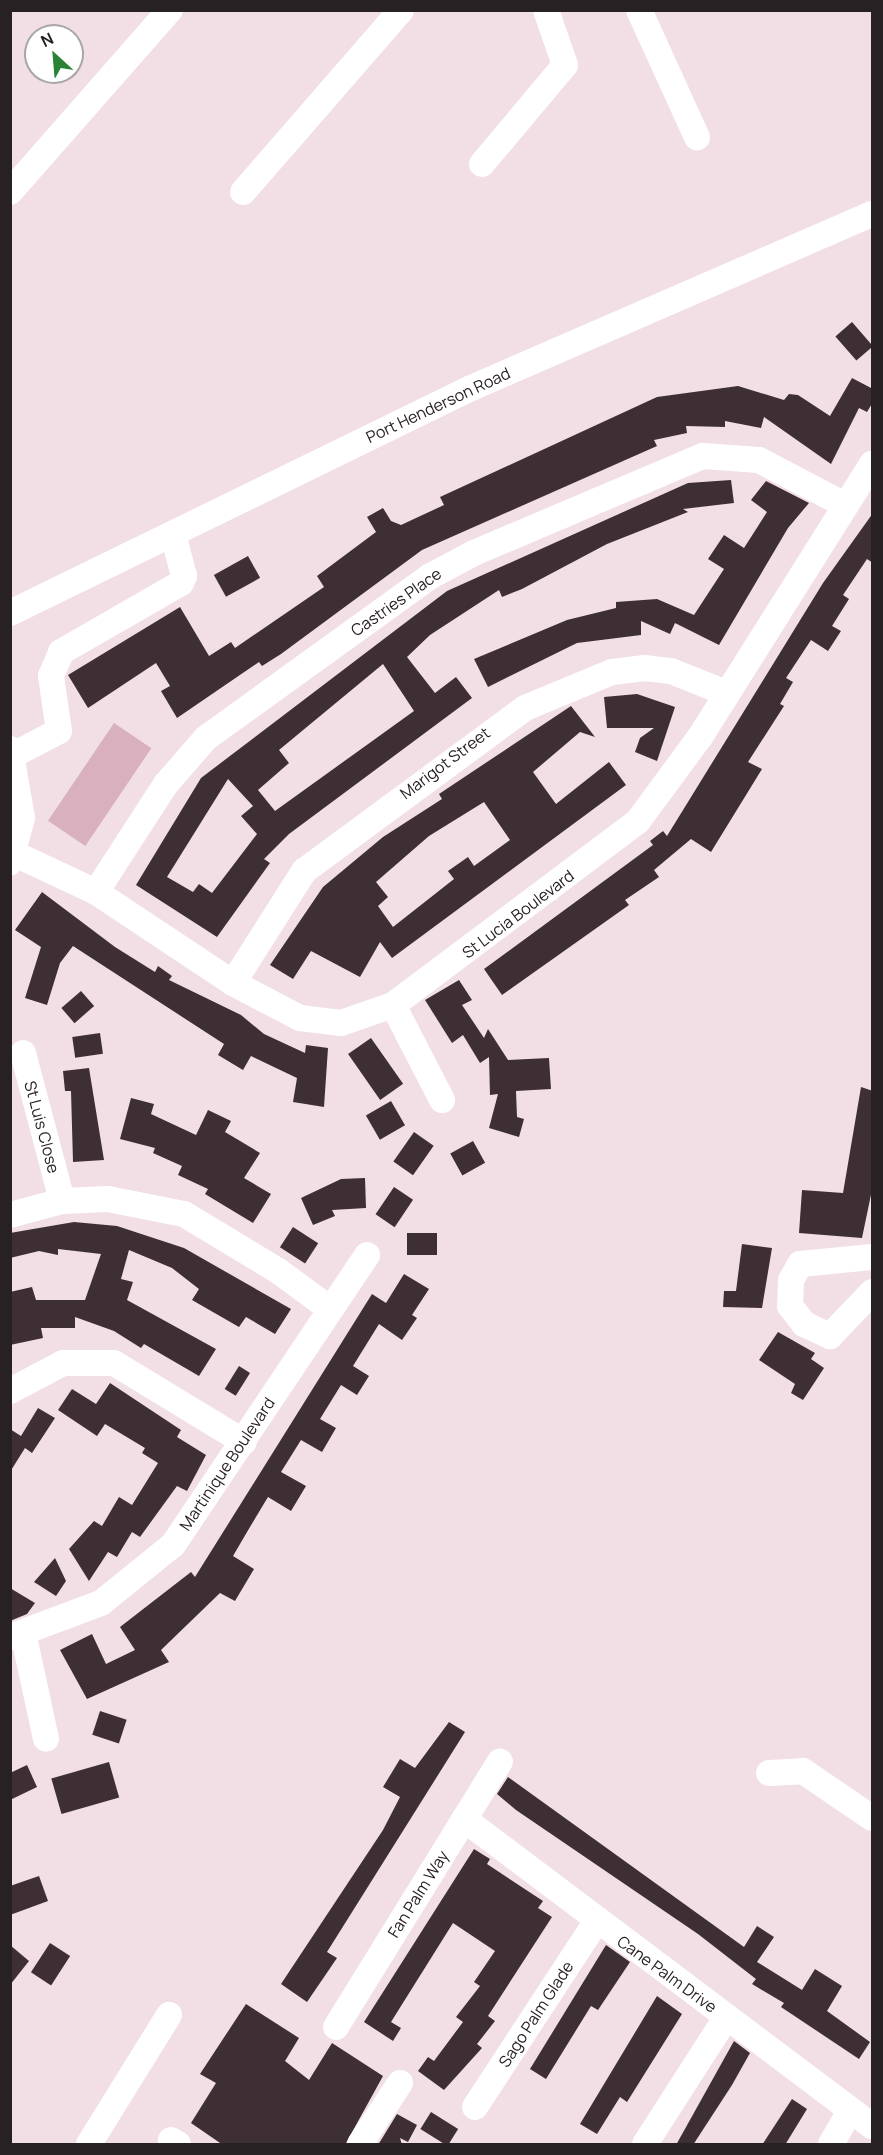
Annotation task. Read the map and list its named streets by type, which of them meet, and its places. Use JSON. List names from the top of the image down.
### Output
{
  "streets": {
    "street": [
      "Port Henderson Road",
      "Castries Place",
      "Marigot Street",
      "St Lucia Boulevard",
      "St Luis Close",
      "Martinique Boulevard",
      "Fan Palm Way",
      "Cane Palm Drive",
      "Sago Palm Glade"
    ]
  },
  "crossings": [
    ["Castries Place", "St Lucia Boulevard"],
    ["Marigot Street", "St Lucia Boulevard"],
    ["Fan Palm Way", "Cane Palm Drive"],
    ["Cane Palm Drive", "Sago Palm Glade"]
  ],
  "north": "top left"
}
